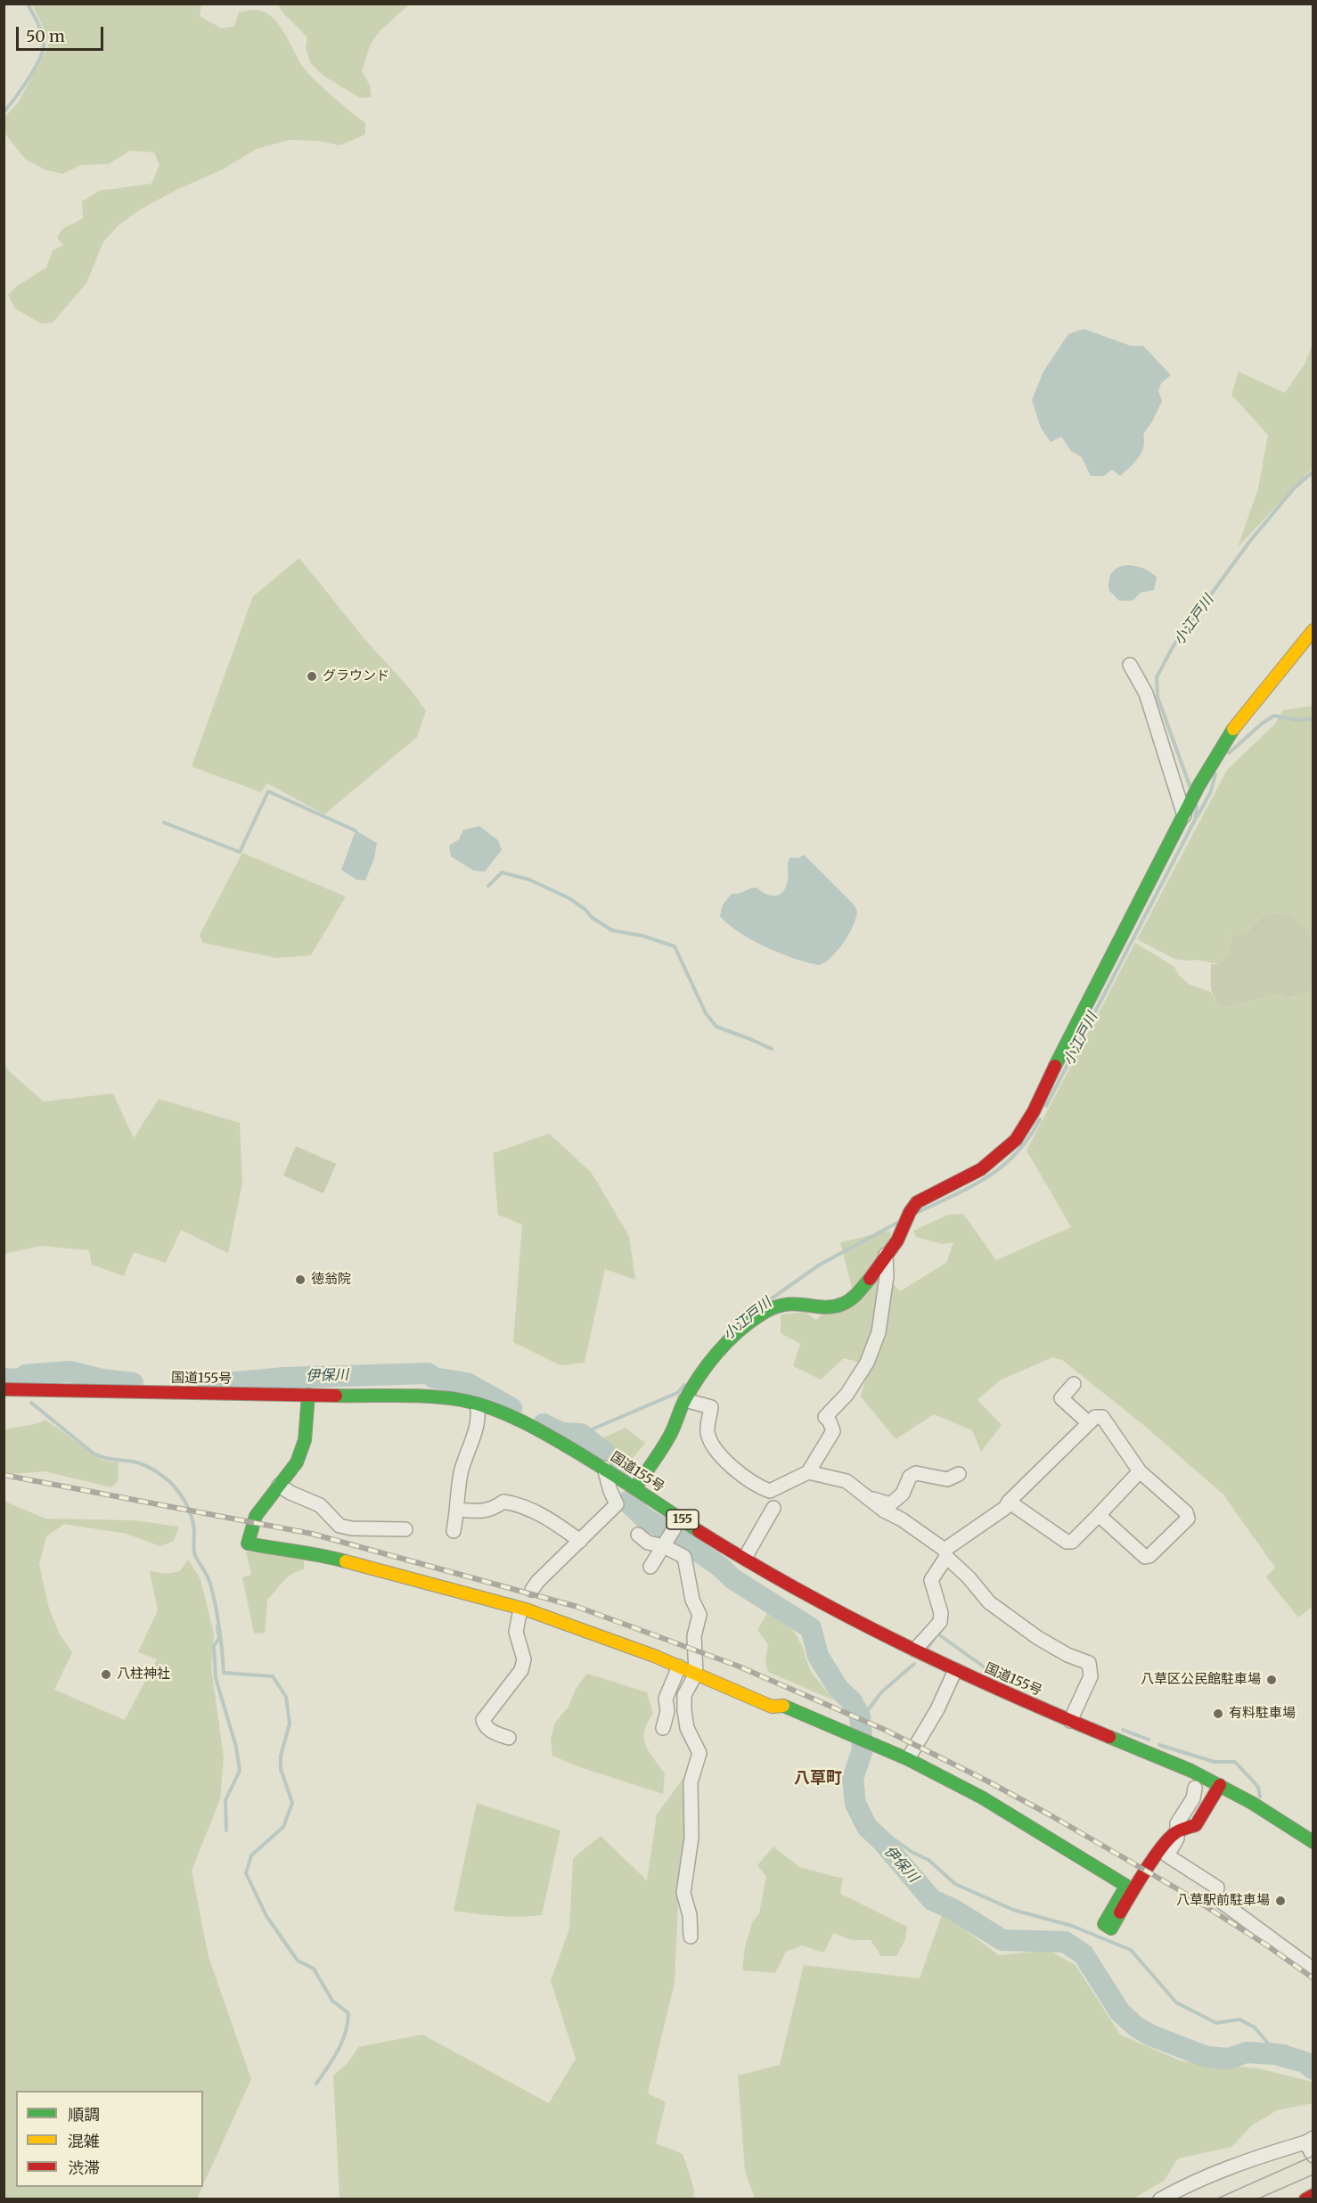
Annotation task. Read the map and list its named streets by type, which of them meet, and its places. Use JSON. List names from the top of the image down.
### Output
{
  "streets": {
    "main road": ["国道155号", "155"]
  },
  "districts": ["八草町"],
  "water": ["小江戸川", "伊保川"],
  "places": [
    "グラウンド",
    "徳翁院",
    "八柱神社",
    "八草区公民館駐車場",
    "有料駐車場",
    "八草駅前駐車場"
  ],
  "legend": ["順調", "混雑", "渋滞"],
  "scale_bar": "50 m"
}
